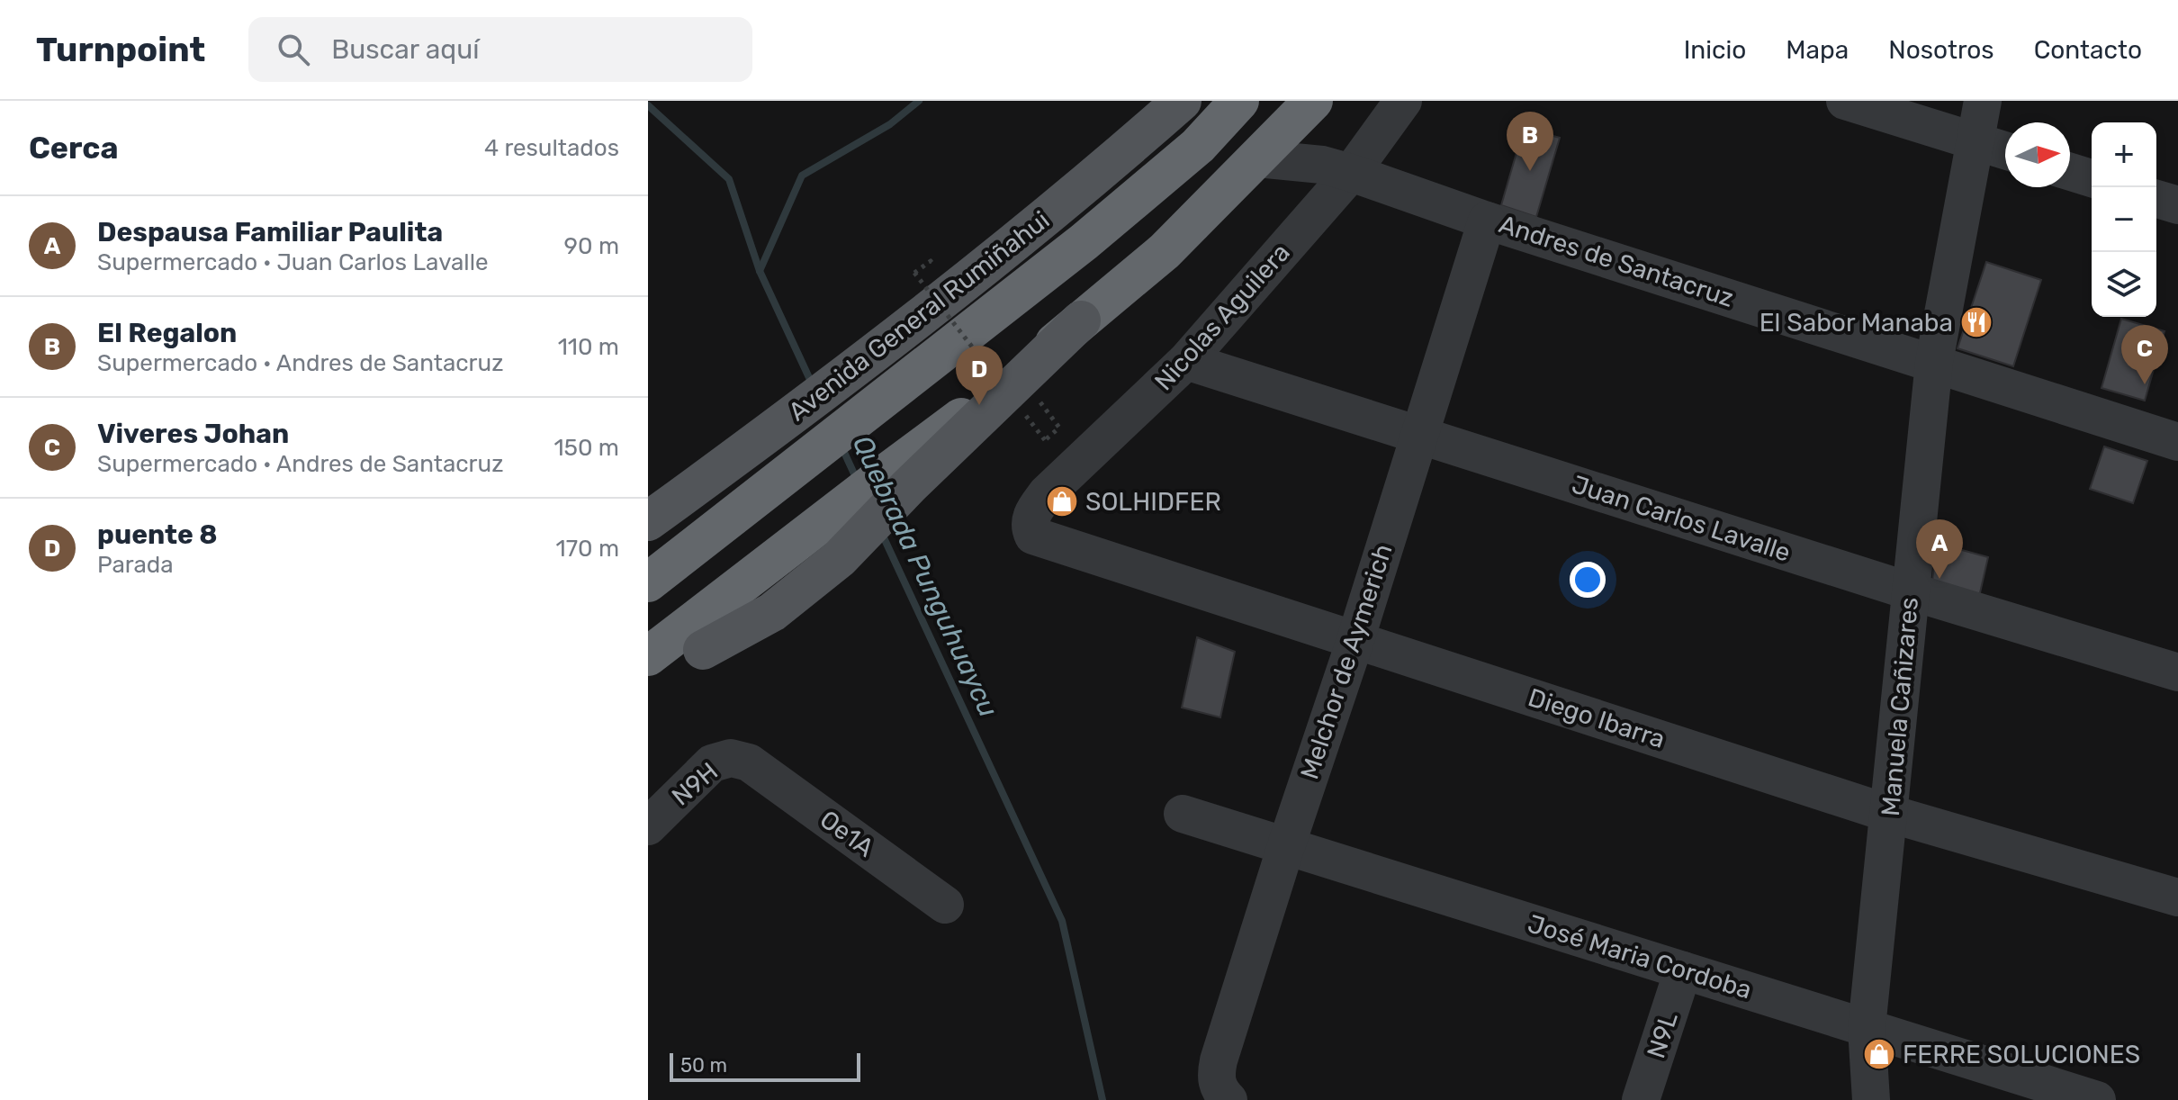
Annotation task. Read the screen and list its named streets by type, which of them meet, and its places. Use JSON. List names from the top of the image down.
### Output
{
  "streets": {
    "main road": ["Avenida General Rumiñahui"],
    "street": [
      "Andres de Santacruz",
      "Nicolas Aguilera",
      "Juan Carlos Lavalle",
      "Melchor de Aymerich",
      "Manuela Cañizares",
      "Diego Ibarra",
      "N9H",
      "Oe1A",
      "José Maria Cordoba",
      "N9L"
    ]
  },
  "crossings": [
    ["Andres de Santacruz", "Nicolas Aguilera"],
    ["Andres de Santacruz", "Melchor de Aymerich"],
    ["Andres de Santacruz", "Manuela Cañizares"],
    ["Nicolas Aguilera", "Juan Carlos Lavalle"],
    ["Nicolas Aguilera", "Diego Ibarra"],
    ["Juan Carlos Lavalle", "Melchor de Aymerich"],
    ["Juan Carlos Lavalle", "Manuela Cañizares"],
    ["Melchor de Aymerich", "Diego Ibarra"],
    ["Melchor de Aymerich", "José Maria Cordoba"],
    ["Manuela Cañizares", "Diego Ibarra"],
    ["Manuela Cañizares", "José Maria Cordoba"],
    ["N9H", "Oe1A"],
    ["José Maria Cordoba", "N9L"]
  ],
  "water": ["Quebrada Punguhuaycu"],
  "places": {
    "restaurant": ["El Sabor Manaba"],
    "shop": ["SOLHIDFER", "FERRE SOLUCIONES"]
  },
  "scale_bar": "50 m",
  "north": "right",
  "page": {
    "header": "Turnpoint",
    "search": "Buscar aquí",
    "nav": [
      "Inicio",
      "Mapa",
      "Nosotros",
      "Contacto"
    ],
    "heading": ["Cerca", "4 resultados"],
    "pins": [
      "B",
      "C",
      "D",
      "A"
    ],
    "map_buttons": ["+", "−"],
    "list": [
      {
        "mark": "A",
        "name": "Despausa Familiar Paulita",
        "note": "Supermercado · Juan Carlos Lavalle",
        "value": "90 m"
      },
      {
        "mark": "B",
        "name": "El Regalon",
        "note": "Supermercado · Andres de Santacruz",
        "value": "110 m"
      },
      {
        "mark": "C",
        "name": "Viveres Johan",
        "note": "Supermercado · Andres de Santacruz",
        "value": "150 m"
      },
      {
        "mark": "D",
        "name": "puente 8",
        "note": "Parada",
        "value": "170 m"
      }
    ],
    "scale": "50 m"
  }
}
